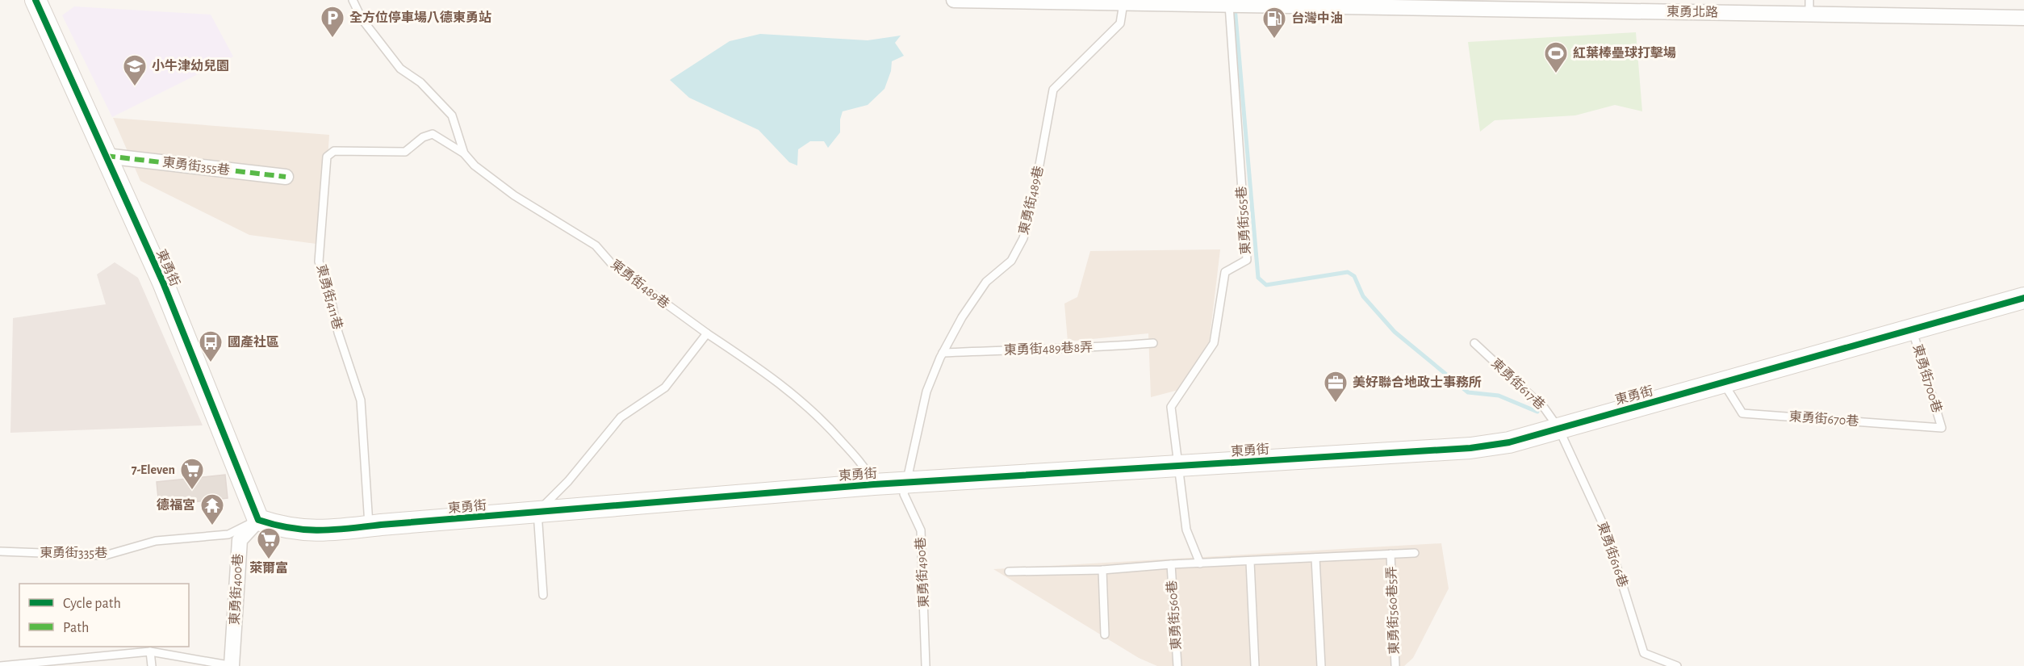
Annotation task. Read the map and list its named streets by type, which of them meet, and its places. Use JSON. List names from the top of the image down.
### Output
{
  "streets": {
    "street": [
      "東勇北路",
      "東勇街355巷",
      "東勇街",
      "東勇街400巷"
    ],
    "lane": [
      "東勇街489巷",
      "東勇街565巷",
      "東勇街411巷",
      "東勇街489巷8弄",
      "東勇街700巷",
      "東勇街617巷",
      "東勇街670巷",
      "東勇街335巷",
      "東勇街616巷",
      "東勇街490巷",
      "東勇街560巷5弄",
      "東勇街560巷"
    ]
  },
  "crossings": [
    ["東勇北路", "東勇街489巷"],
    ["東勇北路", "東勇街565巷"],
    ["東勇街355巷", "東勇街"],
    ["東勇街489巷", "東勇街"],
    ["東勇街489巷", "東勇街411巷"],
    ["東勇街489巷", "東勇街489巷8弄"],
    ["東勇街489巷", "東勇街490巷"],
    ["東勇街565巷", "東勇街"],
    ["東勇街", "東勇街411巷"],
    ["東勇街", "東勇街700巷"],
    ["東勇街", "東勇街617巷"],
    ["東勇街", "東勇街670巷"],
    ["東勇街", "東勇街335巷"],
    ["東勇街", "東勇街616巷"],
    ["東勇街", "東勇街490巷"],
    ["東勇街", "東勇街400巷"],
    ["東勇街700巷", "東勇街670巷"],
    ["東勇街617巷", "東勇街616巷"],
    ["東勇街335巷", "東勇街400巷"]
  ],
  "places": {
    "parking": ["全方位停車場八德東勇站"],
    "fuel station": ["台灣中油"],
    "sports": ["紅葉棒壘球打擊場"],
    "school or university": ["小牛津幼兒園"],
    "bus stop": ["國產社區"],
    "office": ["美好聯合地政士事務所"],
    "supermarket": ["7-Eleven", "萊爾富"],
    "temple": ["德福宮"]
  },
  "legend": ["Cycle path", "Path"]
}
